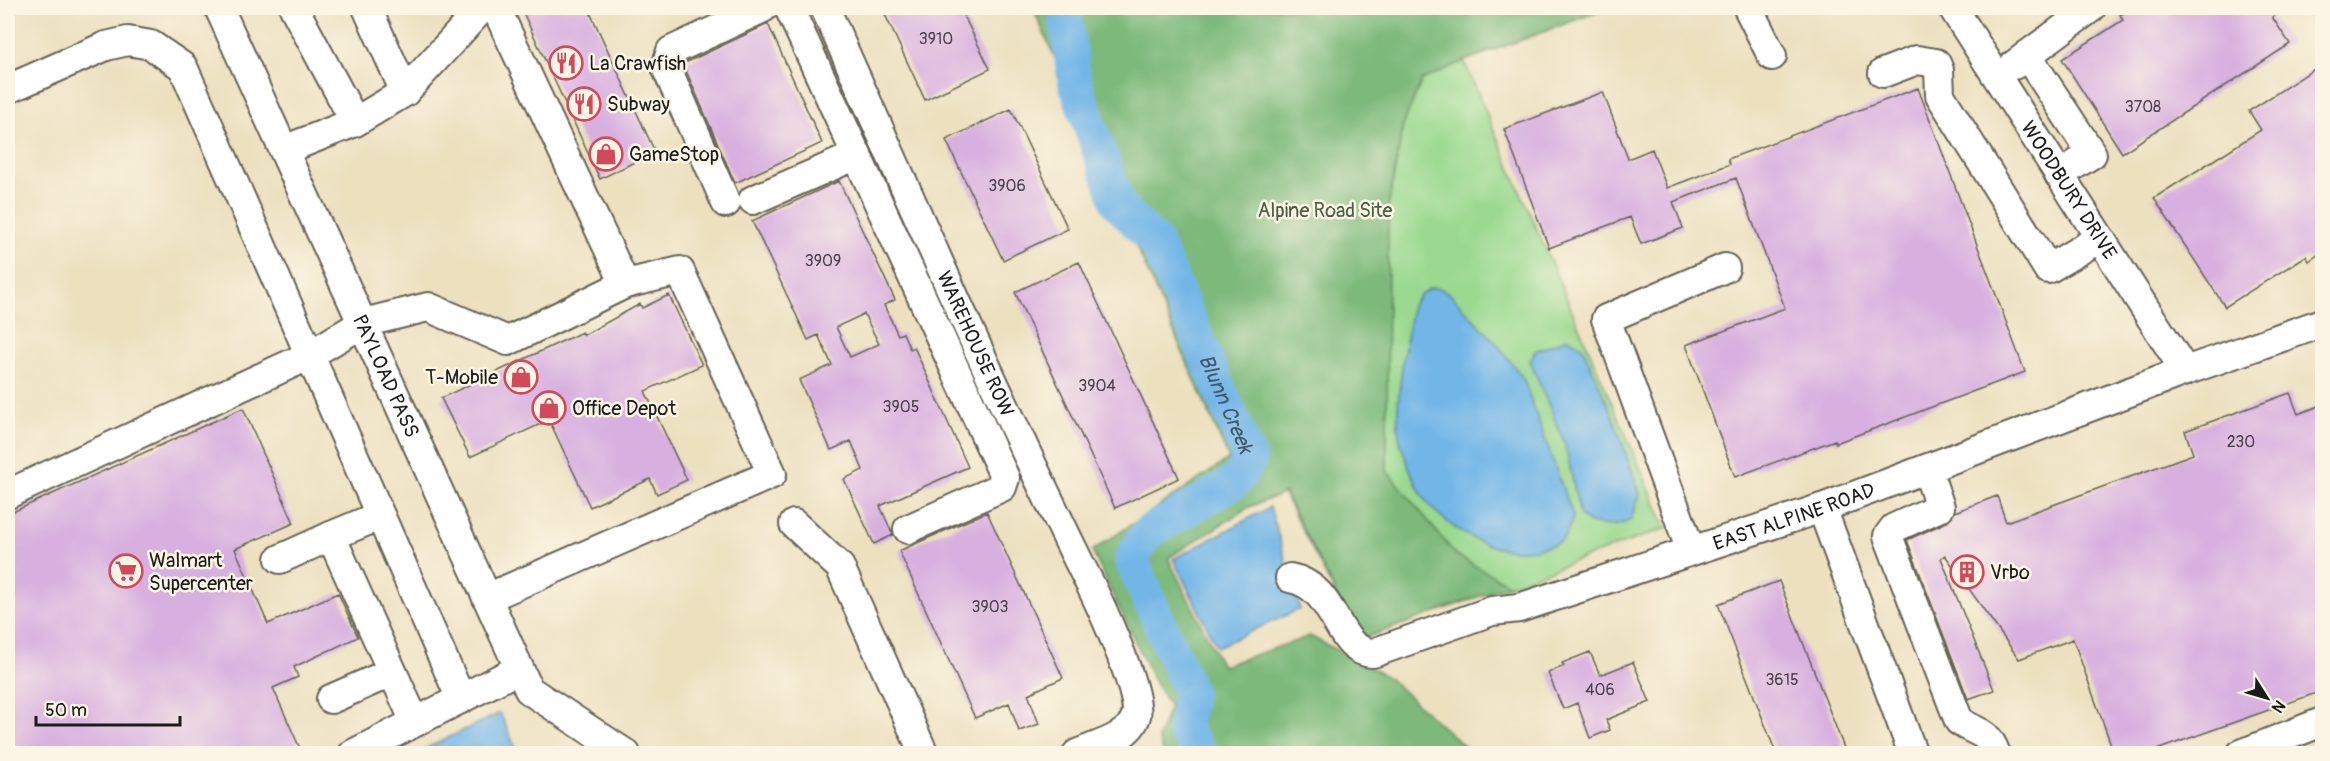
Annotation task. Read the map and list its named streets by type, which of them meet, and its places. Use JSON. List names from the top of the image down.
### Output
{
  "streets": {
    "street": [
      "WOODBURY DRIVE",
      "WAREHOUSE ROW",
      "PAYLOAD PASS",
      "EAST ALPINE ROAD"
    ]
  },
  "crossings": [
    ["WOODBURY DRIVE", "EAST ALPINE ROAD"]
  ],
  "water": ["Blunn Creek"],
  "parks": ["Alpine Road Site"],
  "places": {
    "restaurant": ["La Crawfish", "Subway"],
    "shop": ["GameStop", "T-Mobile", "Office Depot"],
    "supermarket": ["Walmart Supercenter"],
    "building": ["Vrbo"]
  },
  "house_numbers": [
    "3910",
    "3708",
    "3906",
    "3909",
    "3904",
    "3905",
    "230",
    "3903",
    "3615",
    "406"
  ],
  "scale_bar": "50 m",
  "north": "bottom right"
}
